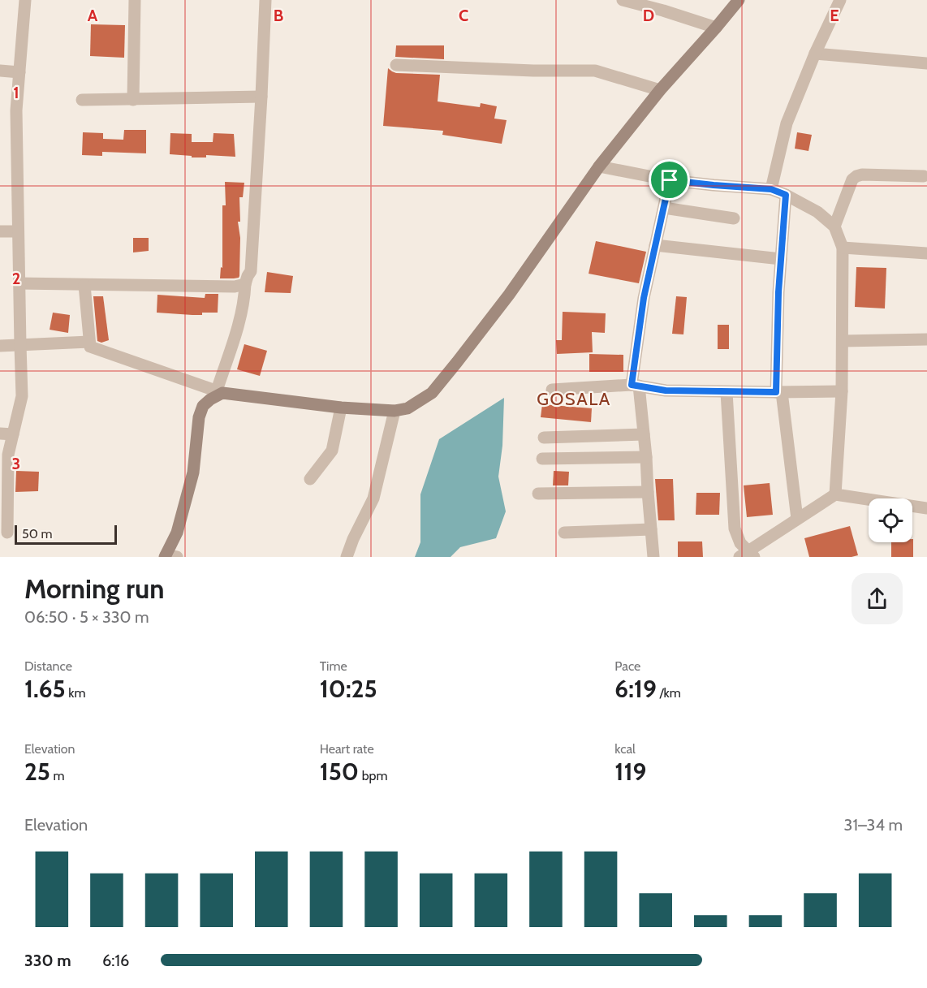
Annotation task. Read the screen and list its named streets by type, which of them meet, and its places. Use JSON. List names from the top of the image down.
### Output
{
  "districts": ["GOSALA"],
  "scale_bar": "50 m",
  "page": {
    "scale": "50 m",
    "heading": ["Morning run", "06:50 · 5 × 330 m"],
    "stats": [
      ["Distance", "1.65 km"],
      ["Time", "10:25"],
      ["Pace", "6:19 /km"],
      ["Elevation", "25 m"],
      ["Heart rate", "150 bpm"],
      ["kcal", "119"]
    ],
    "chart": ["Elevation", "31–34 m"],
    "list": [
      {
        "name": "330 m",
        "note": "6:16"
      }
    ]
  },
  "grid": {
    "columns": [
      "A",
      "B",
      "C",
      "D",
      "E"
    ],
    "rows": ["1", "2", "3"]
  }
}
